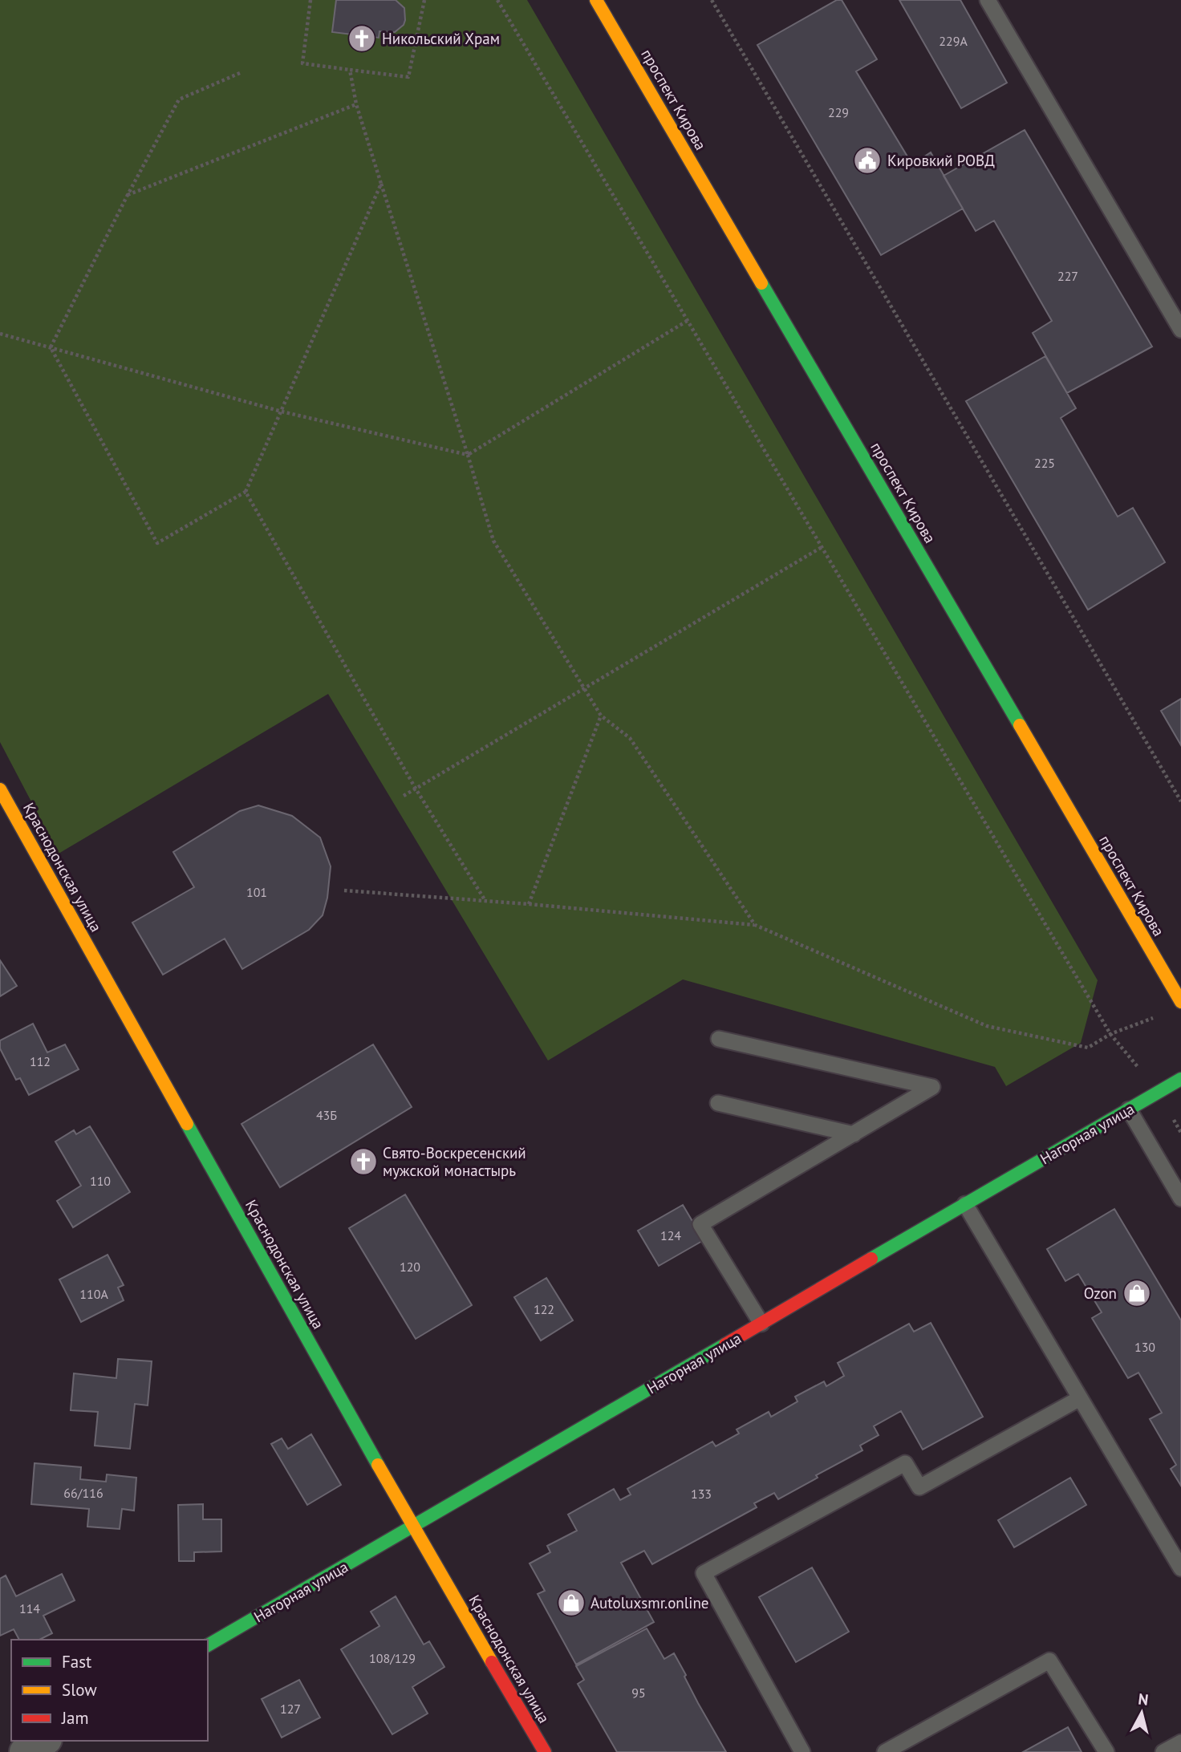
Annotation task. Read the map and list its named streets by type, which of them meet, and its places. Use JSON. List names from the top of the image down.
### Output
{
  "streets": {
    "street": ["проспект Кирова", "Краснодонская улица", "Нагорная улица"]
  },
  "crossings": [
    ["Краснодонская улица", "Нагорная улица"]
  ],
  "places": {
    "church": ["Никольский Храм", "Свято-Воскресенский мужской монастырь"],
    "public building": ["Кировкий РОВД"],
    "shop": ["Ozon", "Autoluxsmr.online"]
  },
  "house_numbers": [
    "229А",
    "229",
    "227",
    "225",
    "101",
    "112",
    "43Б",
    "110",
    "124",
    "120",
    "110А",
    "122",
    "130",
    "66/116",
    "133",
    "114",
    "108/129",
    "95",
    "127"
  ],
  "legend": ["Fast", "Slow", "Jam"],
  "north": "top"
}
